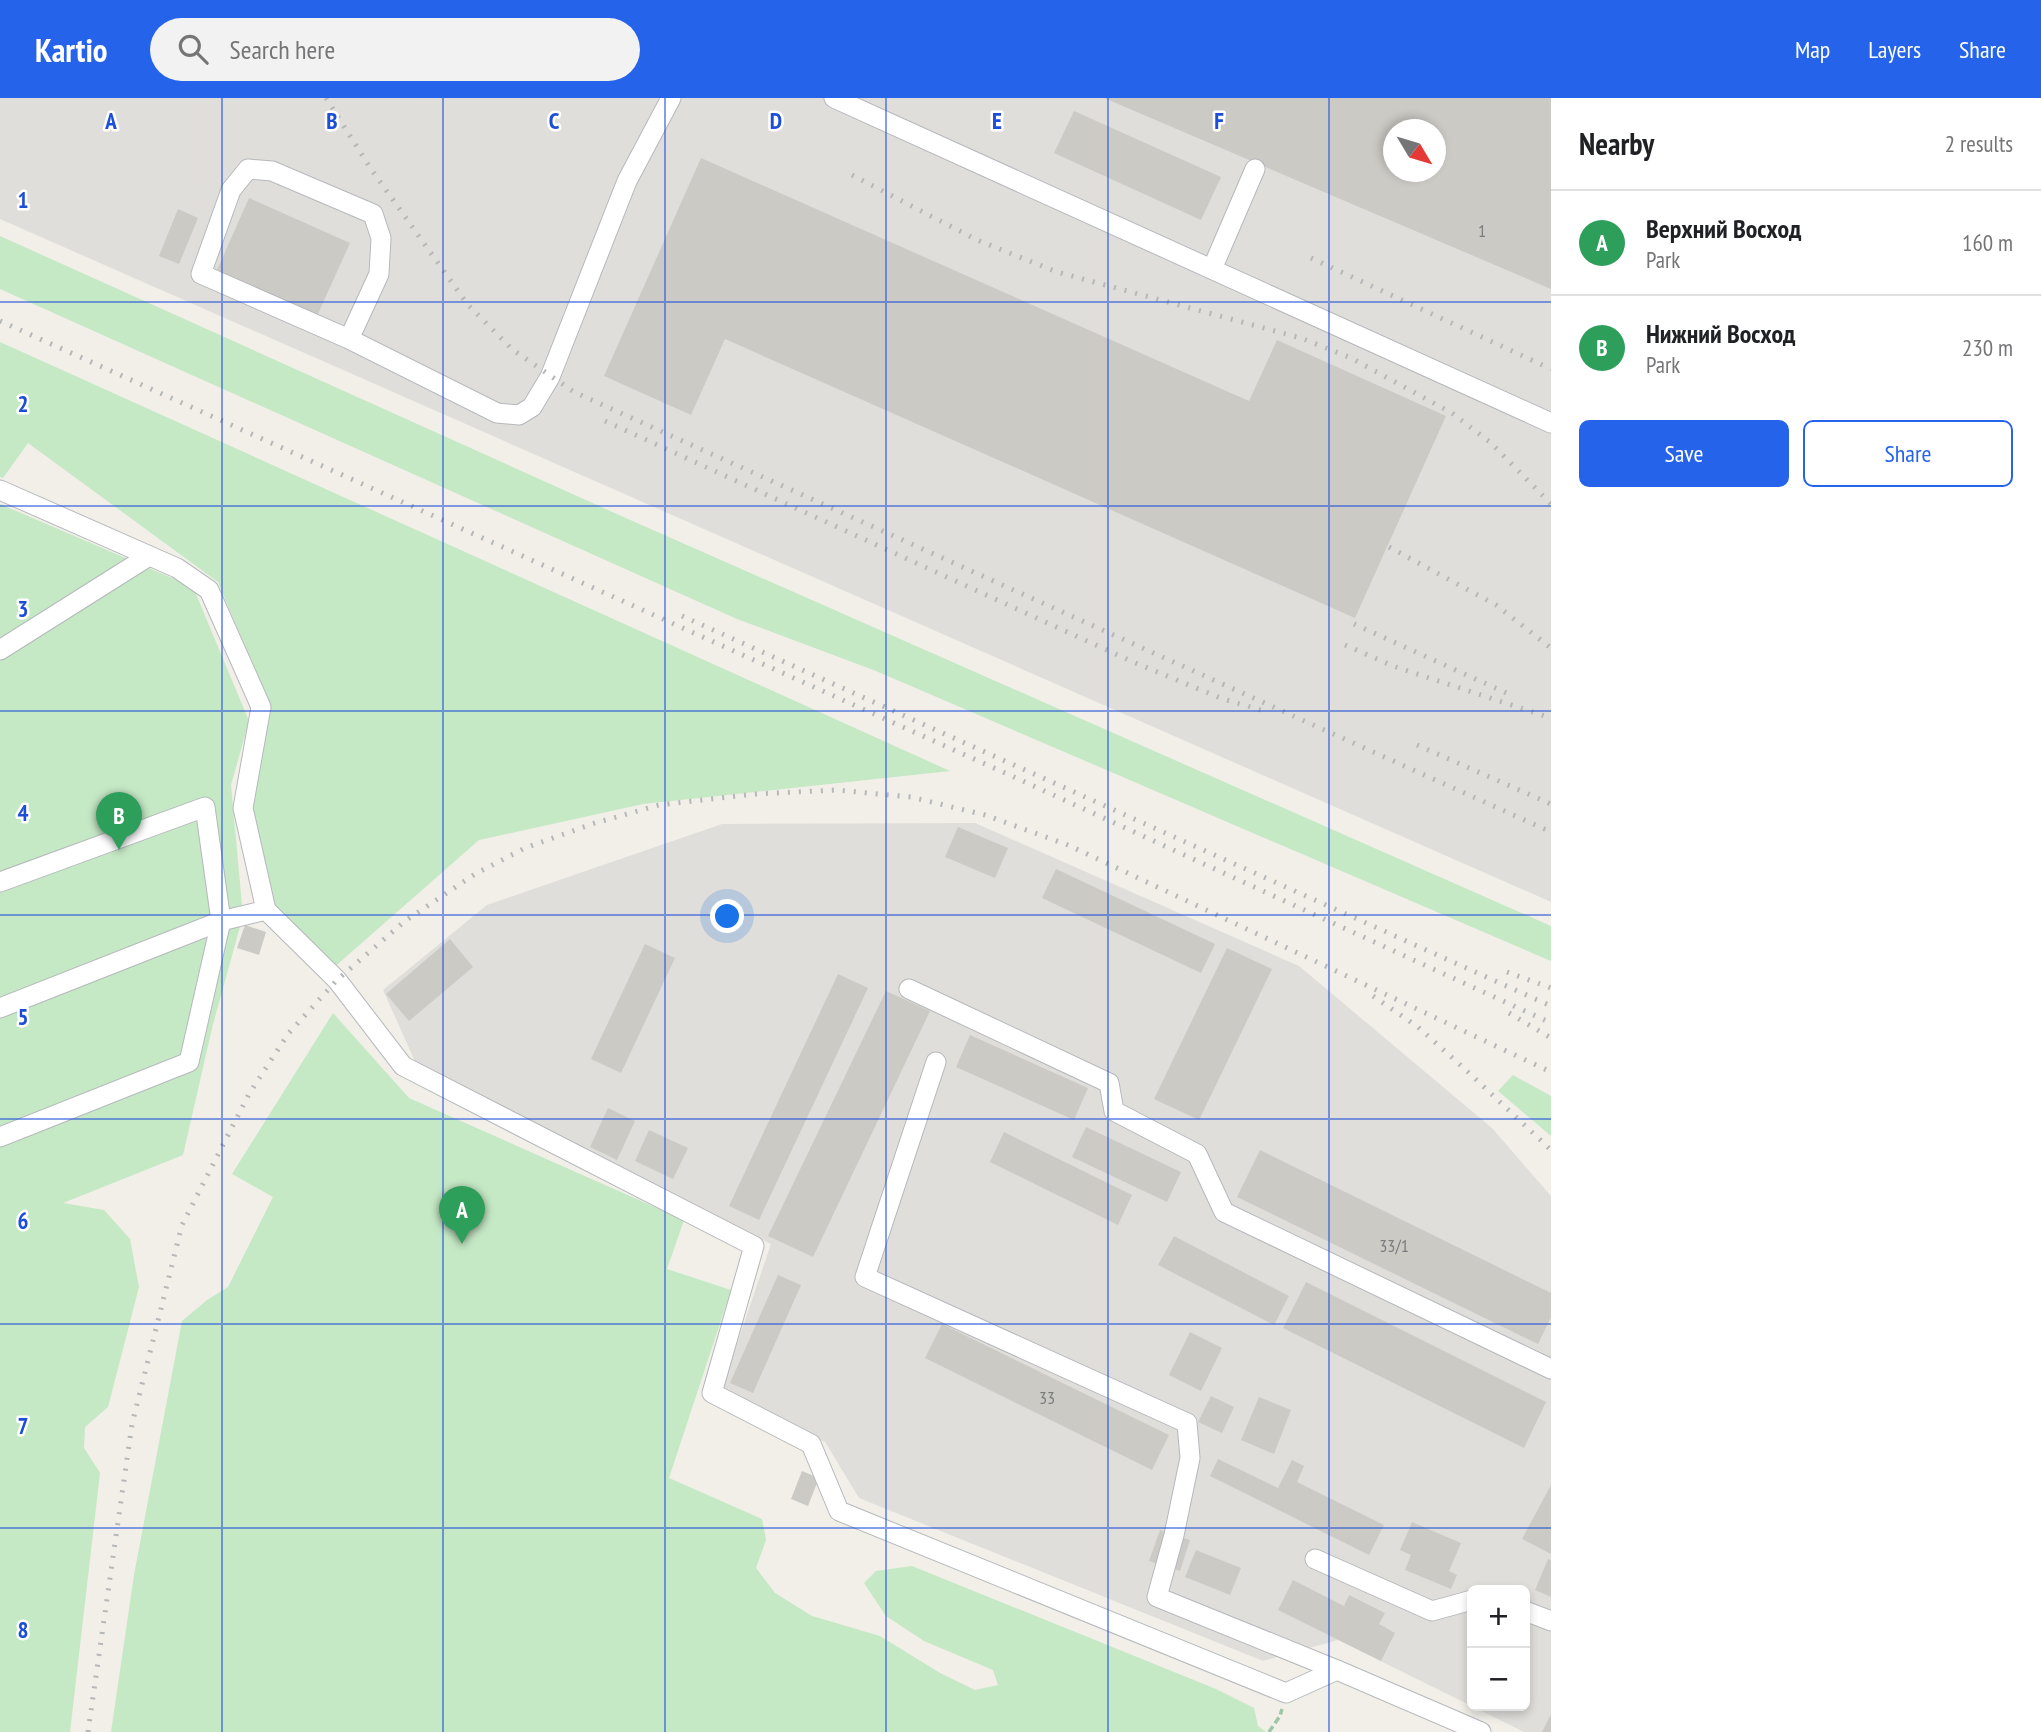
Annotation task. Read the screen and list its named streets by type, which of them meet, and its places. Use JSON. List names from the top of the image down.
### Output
{
  "house_numbers": ["1", "33/1", "33"],
  "north": "bottom right",
  "page": {
    "header": "Kartio",
    "search": "Search here",
    "nav": ["Map", "Layers", "Share"],
    "heading": ["Nearby", "2 results"],
    "list": [
      {
        "mark": "A",
        "name": "Верхний Восход",
        "note": "Park",
        "value": "160 m"
      },
      {
        "mark": "B",
        "name": "Нижний Восход",
        "note": "Park",
        "value": "230 m"
      }
    ],
    "buttons": ["Save", "Share"],
    "pins": ["B", "A"],
    "map_buttons": ["+", "−"]
  },
  "grid": {
    "columns": [
      "A",
      "B",
      "C",
      "D",
      "E",
      "F"
    ],
    "rows": [
      "1",
      "2",
      "3",
      "4",
      "5",
      "6",
      "7",
      "8"
    ]
  }
}
